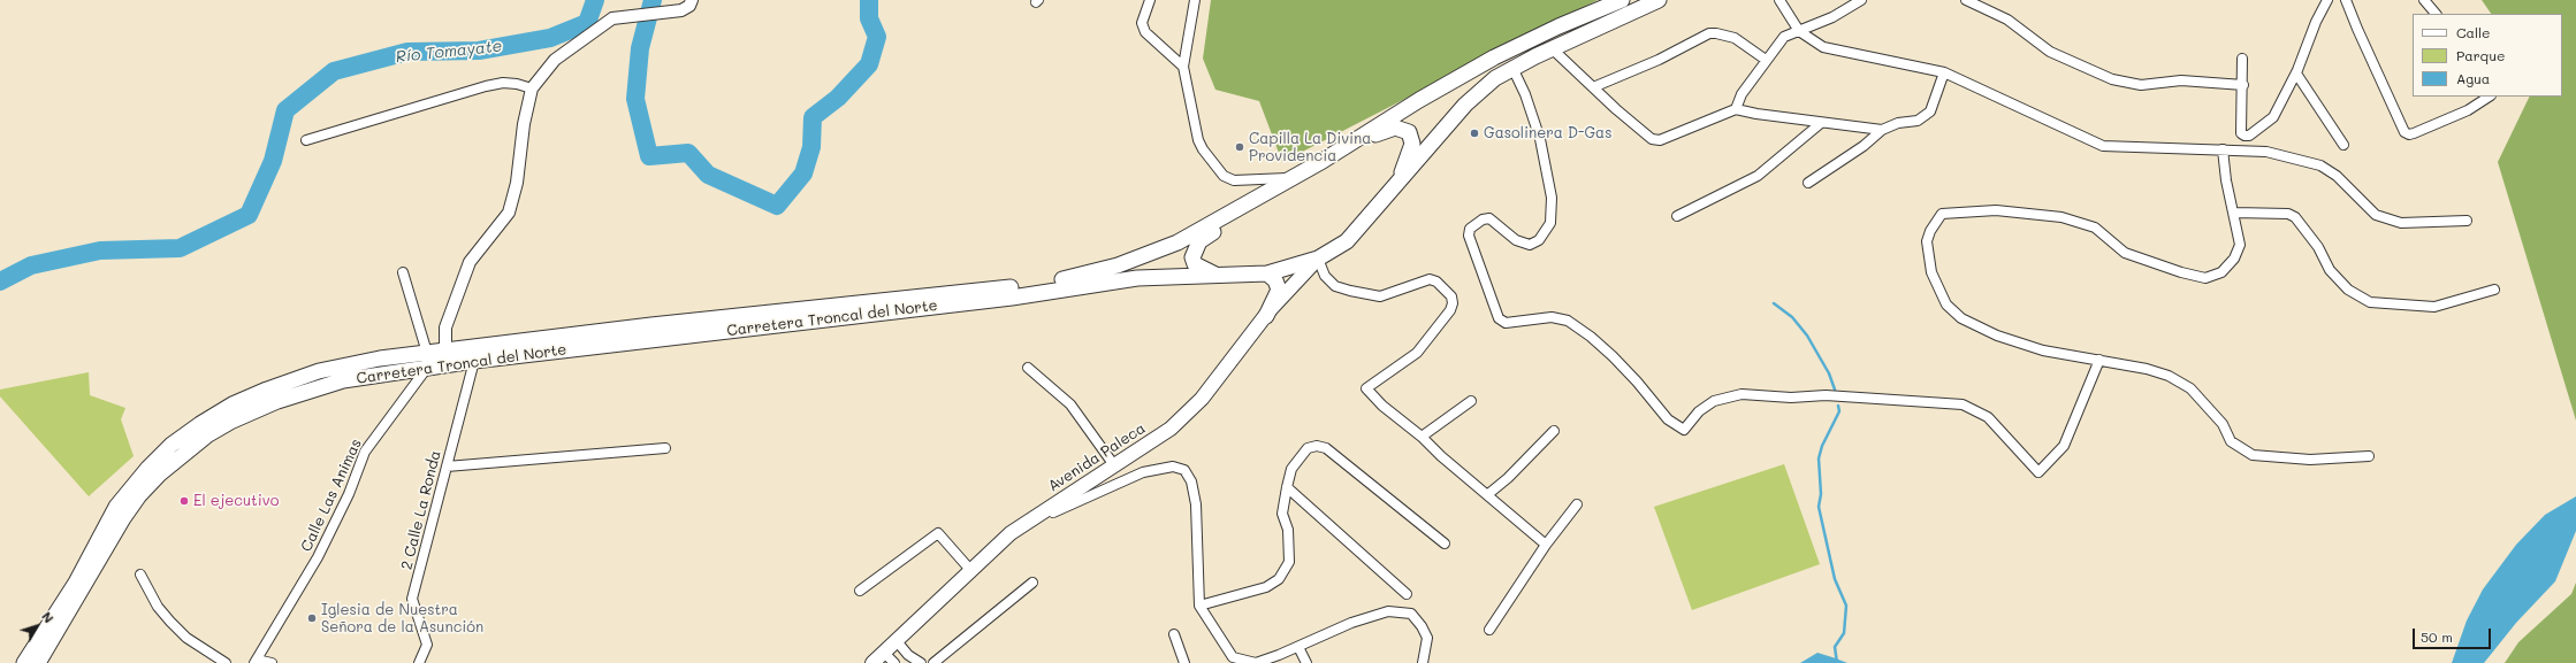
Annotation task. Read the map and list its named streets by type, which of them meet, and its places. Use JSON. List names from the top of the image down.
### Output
{
  "streets": {
    "main road": ["Carretera Troncal del Norte", "Avenida Paleca"],
    "street": ["Calle Las Animas", "2 Calle La Ronda"]
  },
  "crossings": [
    ["Carretera Troncal del Norte", "Avenida Paleca"],
    ["Carretera Troncal del Norte", "Calle Las Animas"],
    ["Carretera Troncal del Norte", "2 Calle La Ronda"]
  ],
  "water": ["Río Tomayate"],
  "places": [
    "Gasolinera D-Gas",
    "Capilla La Divina Providencia",
    "El ejecutivo",
    "Iglesia de Nuestra Señora de la Asunción"
  ],
  "legend": ["Calle", "Parque", "Agua"],
  "scale_bar": "50 m",
  "north": "top right"
}
